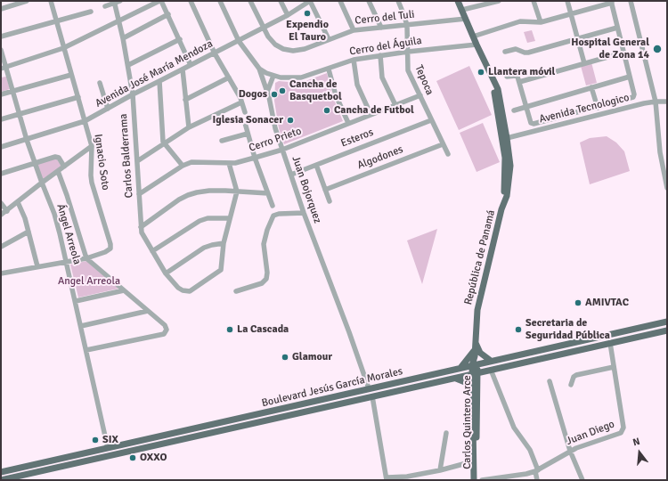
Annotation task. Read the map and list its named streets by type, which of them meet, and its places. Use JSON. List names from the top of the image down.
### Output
{
  "streets": {
    "main road": ["República de Panamá", "Boulevard Jesús García Morales", "Carlos Quintero Arce"],
    "street": [
      "Cerro del Tuli",
      "Cerro del Águila",
      "Avenida José María Mendoza",
      "Tepoca",
      "Avenida Tecnologico",
      "Esteros",
      "Cerro Prieto",
      "Carlos Balderrama",
      "Algodones",
      "Ignacio Soto",
      "Juan Bojorquez",
      "Ángel Arreola",
      "Juan Diego"
    ]
  },
  "crossings": [
    ["Cerro del Tuli", "Avenida José María Mendoza"],
    ["Cerro del Tuli", "Tepoca"],
    ["Cerro del Tuli", "República de Panamá"],
    ["Cerro del Águila", "Tepoca"],
    ["Cerro del Águila", "Juan Bojorquez"],
    ["Cerro del Águila", "República de Panamá"],
    ["Avenida José María Mendoza", "Carlos Balderrama"],
    ["Avenida José María Mendoza", "Ignacio Soto"],
    ["Avenida José María Mendoza", "Juan Bojorquez"],
    ["Avenida José María Mendoza", "Ángel Arreola"],
    ["Tepoca", "Esteros"],
    ["Tepoca", "Cerro Prieto"],
    ["Tepoca", "Algodones"],
    ["Avenida Tecnologico", "República de Panamá"],
    ["Esteros", "Juan Bojorquez"],
    ["Cerro Prieto", "Carlos Balderrama"],
    ["Cerro Prieto", "Juan Bojorquez"],
    ["Juan Bojorquez", "Boulevard Jesús García Morales"],
    ["Ángel Arreola", "Boulevard Jesús García Morales"],
    ["República de Panamá", "Boulevard Jesús García Morales"],
    ["República de Panamá", "Carlos Quintero Arce"],
    ["Boulevard Jesús García Morales", "Carlos Quintero Arce"],
    ["Boulevard Jesús García Morales", "Juan Diego"]
  ],
  "parks": ["Angel Arreola"],
  "places": [
    "Expendio El Tauro",
    "Hospital General de Zona 14",
    "Llantera móvil",
    "Cancha de Basquetbol",
    "Dogos",
    "Cancha de Futbol",
    "Iglesia Sonacer",
    "AMIVTAC",
    "La Cascada",
    "Secretaria de Seguridad Pública",
    "Glamour",
    "SIX",
    "OXXO"
  ],
  "north": "top"
}
